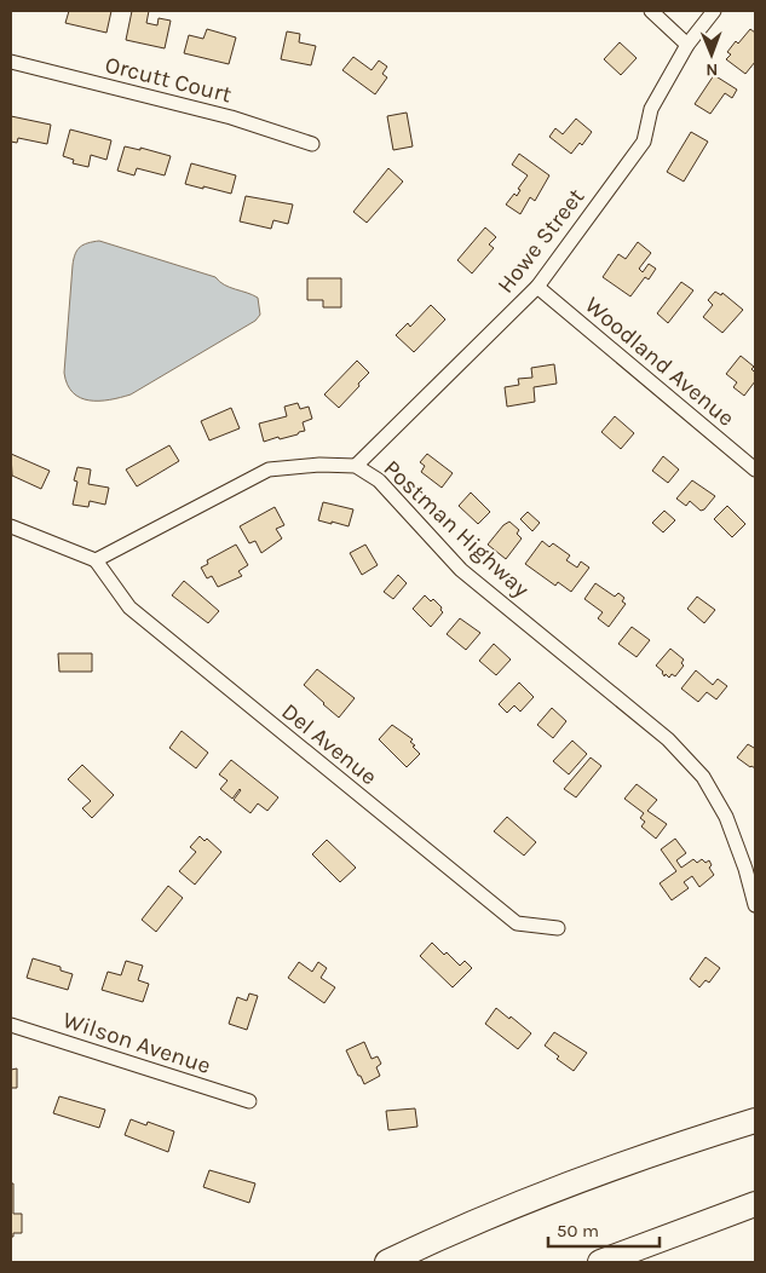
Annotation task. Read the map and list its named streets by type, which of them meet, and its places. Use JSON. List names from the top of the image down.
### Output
{
  "streets": {
    "street": [
      "Orcutt Court",
      "Howe Street",
      "Woodland Avenue",
      "Postman Highway",
      "Del Avenue",
      "Wilson Avenue"
    ]
  },
  "crossings": [
    ["Howe Street", "Woodland Avenue"],
    ["Howe Street", "Postman Highway"],
    ["Postman Highway", "Del Avenue"]
  ],
  "scale_bar": "50 m",
  "north": "bottom"
}
